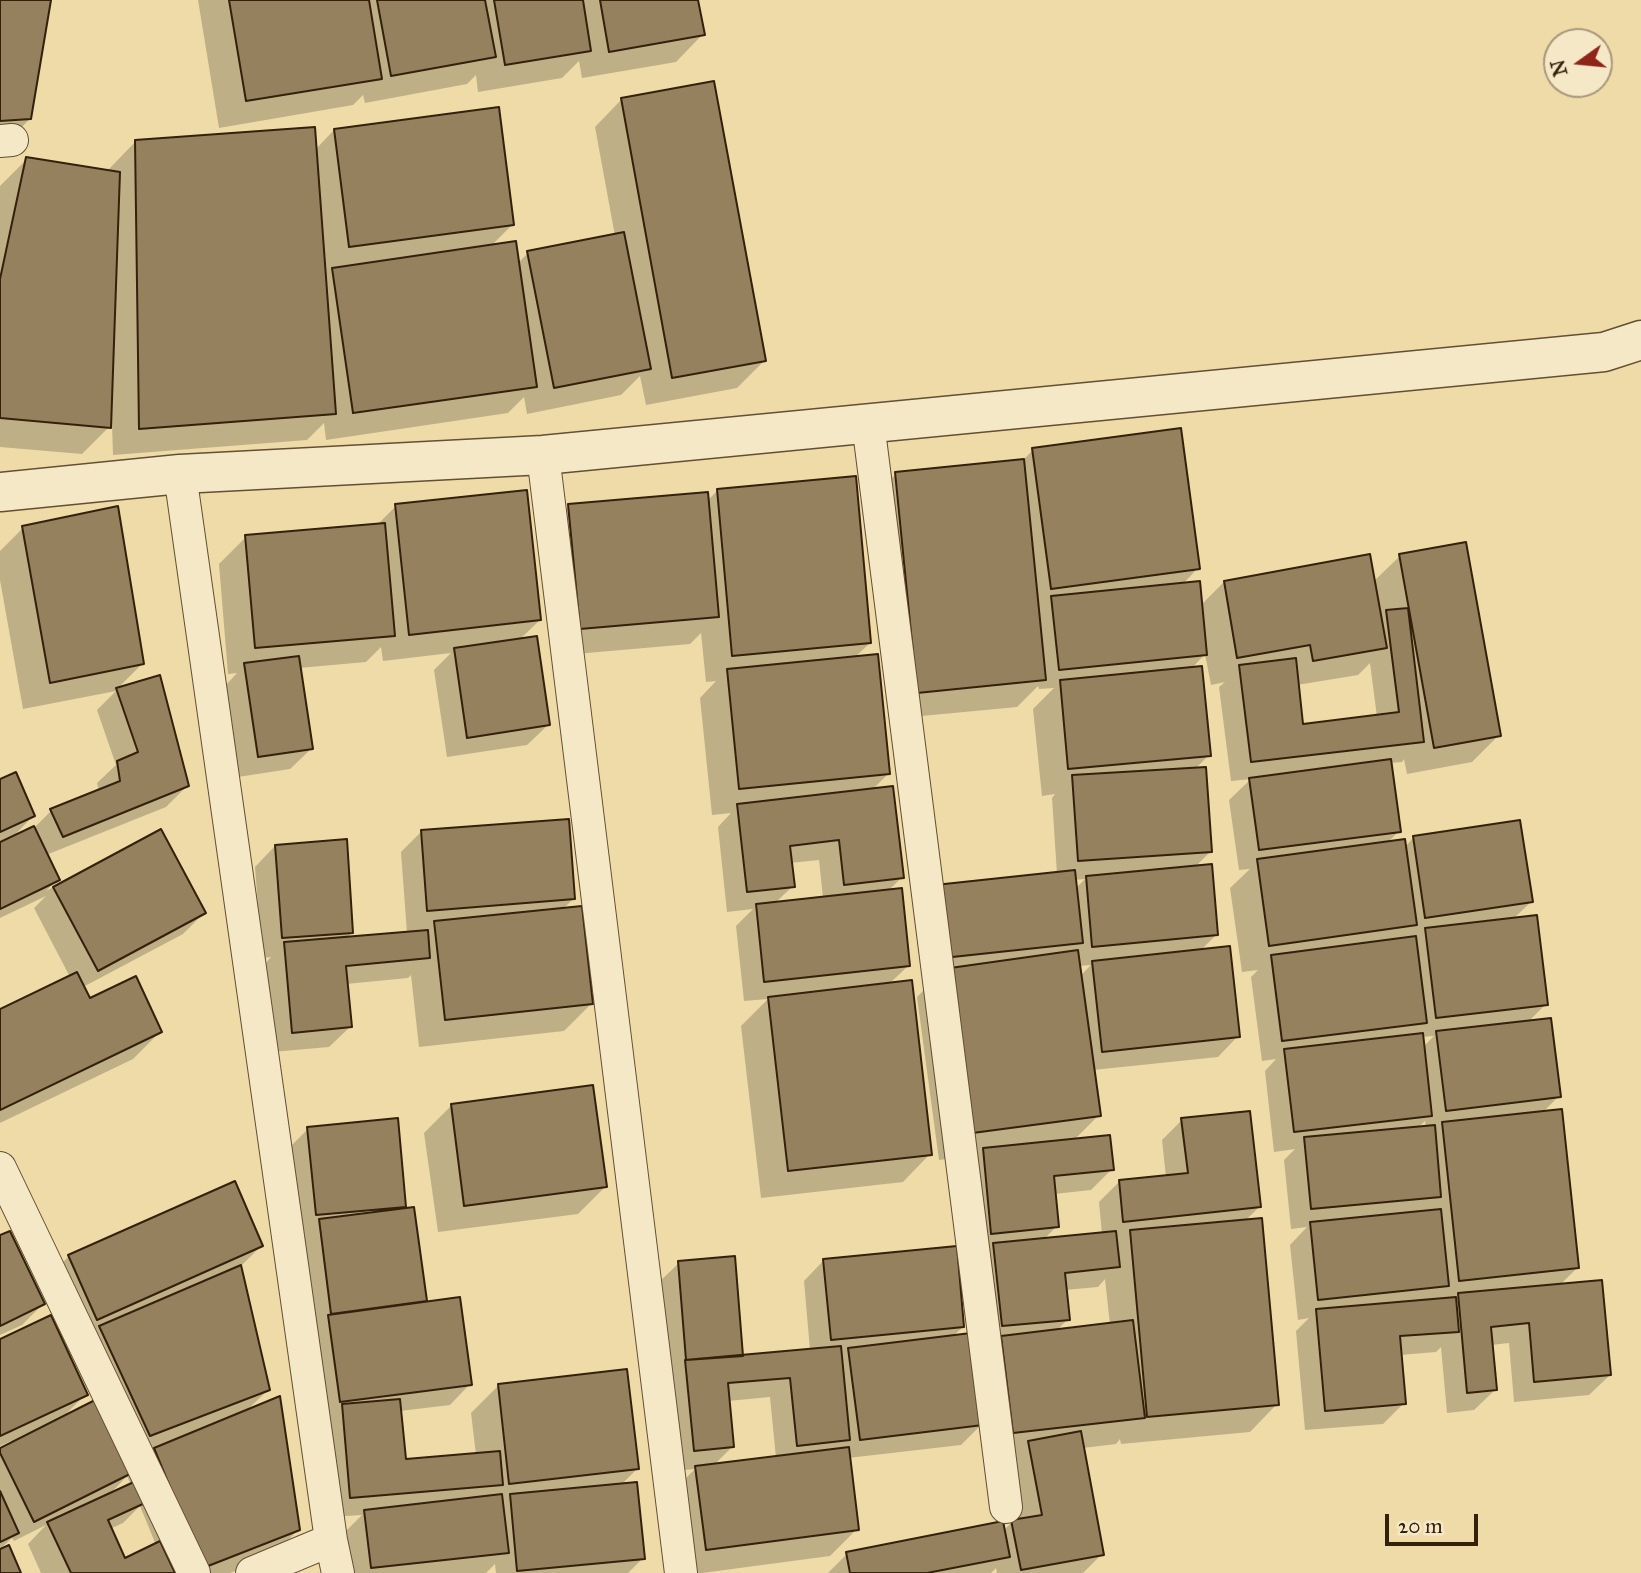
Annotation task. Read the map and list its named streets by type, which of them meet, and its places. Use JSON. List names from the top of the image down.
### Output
{
  "scale_bar": "20 m",
  "north": "left"
}
